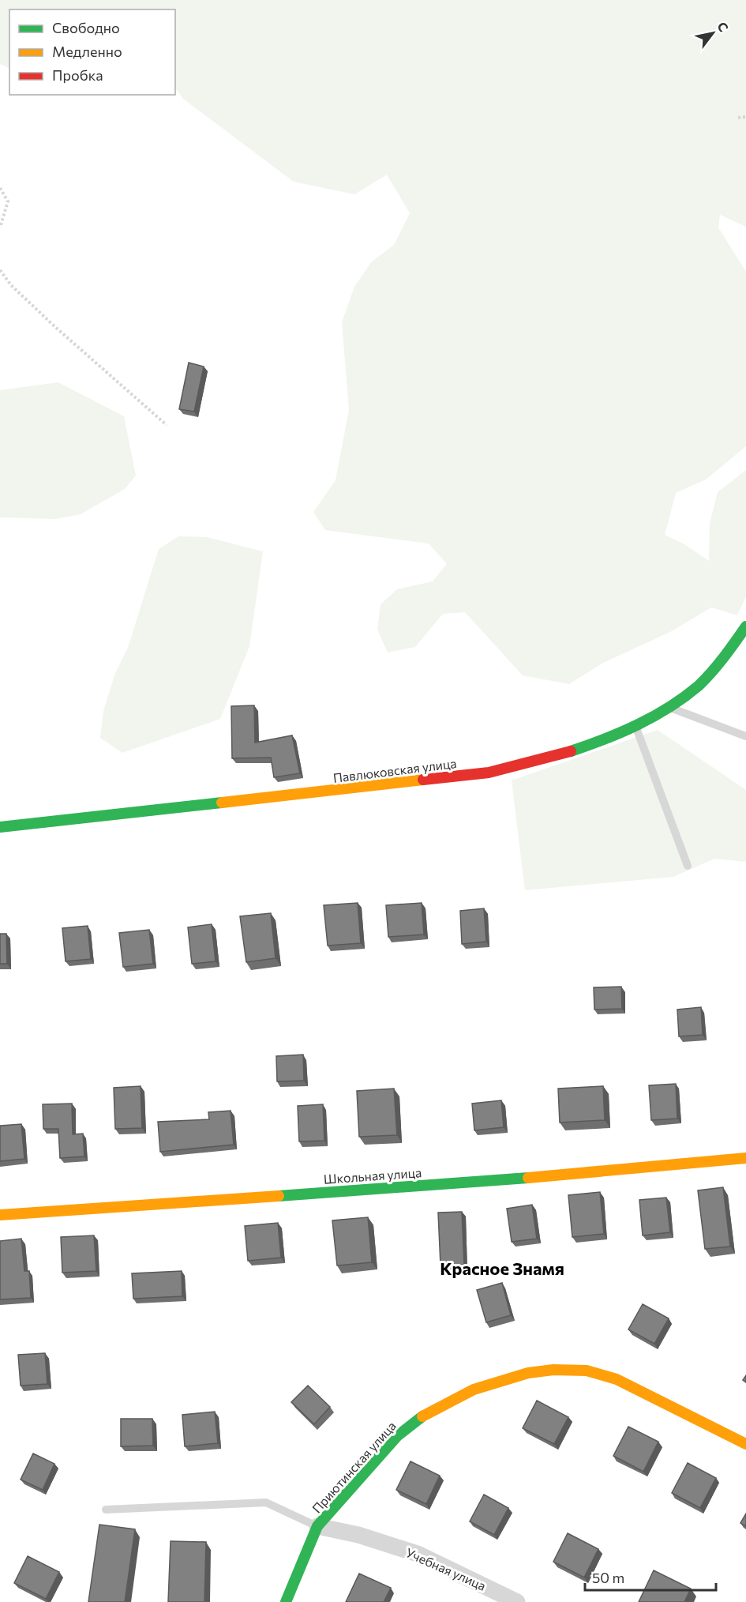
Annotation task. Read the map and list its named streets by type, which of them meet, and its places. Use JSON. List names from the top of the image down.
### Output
{
  "streets": {
    "street": [
      "Павлюковская улица",
      "Школьная улица",
      "Приютинская улица",
      "Учебная улица"
    ]
  },
  "crossings": [
    ["Приютинская улица", "Учебная улица"]
  ],
  "districts": ["Красное Знамя"],
  "legend": ["Свободно", "Медленно", "Пробка"],
  "scale_bar": "50 m",
  "north": "top right"
}
